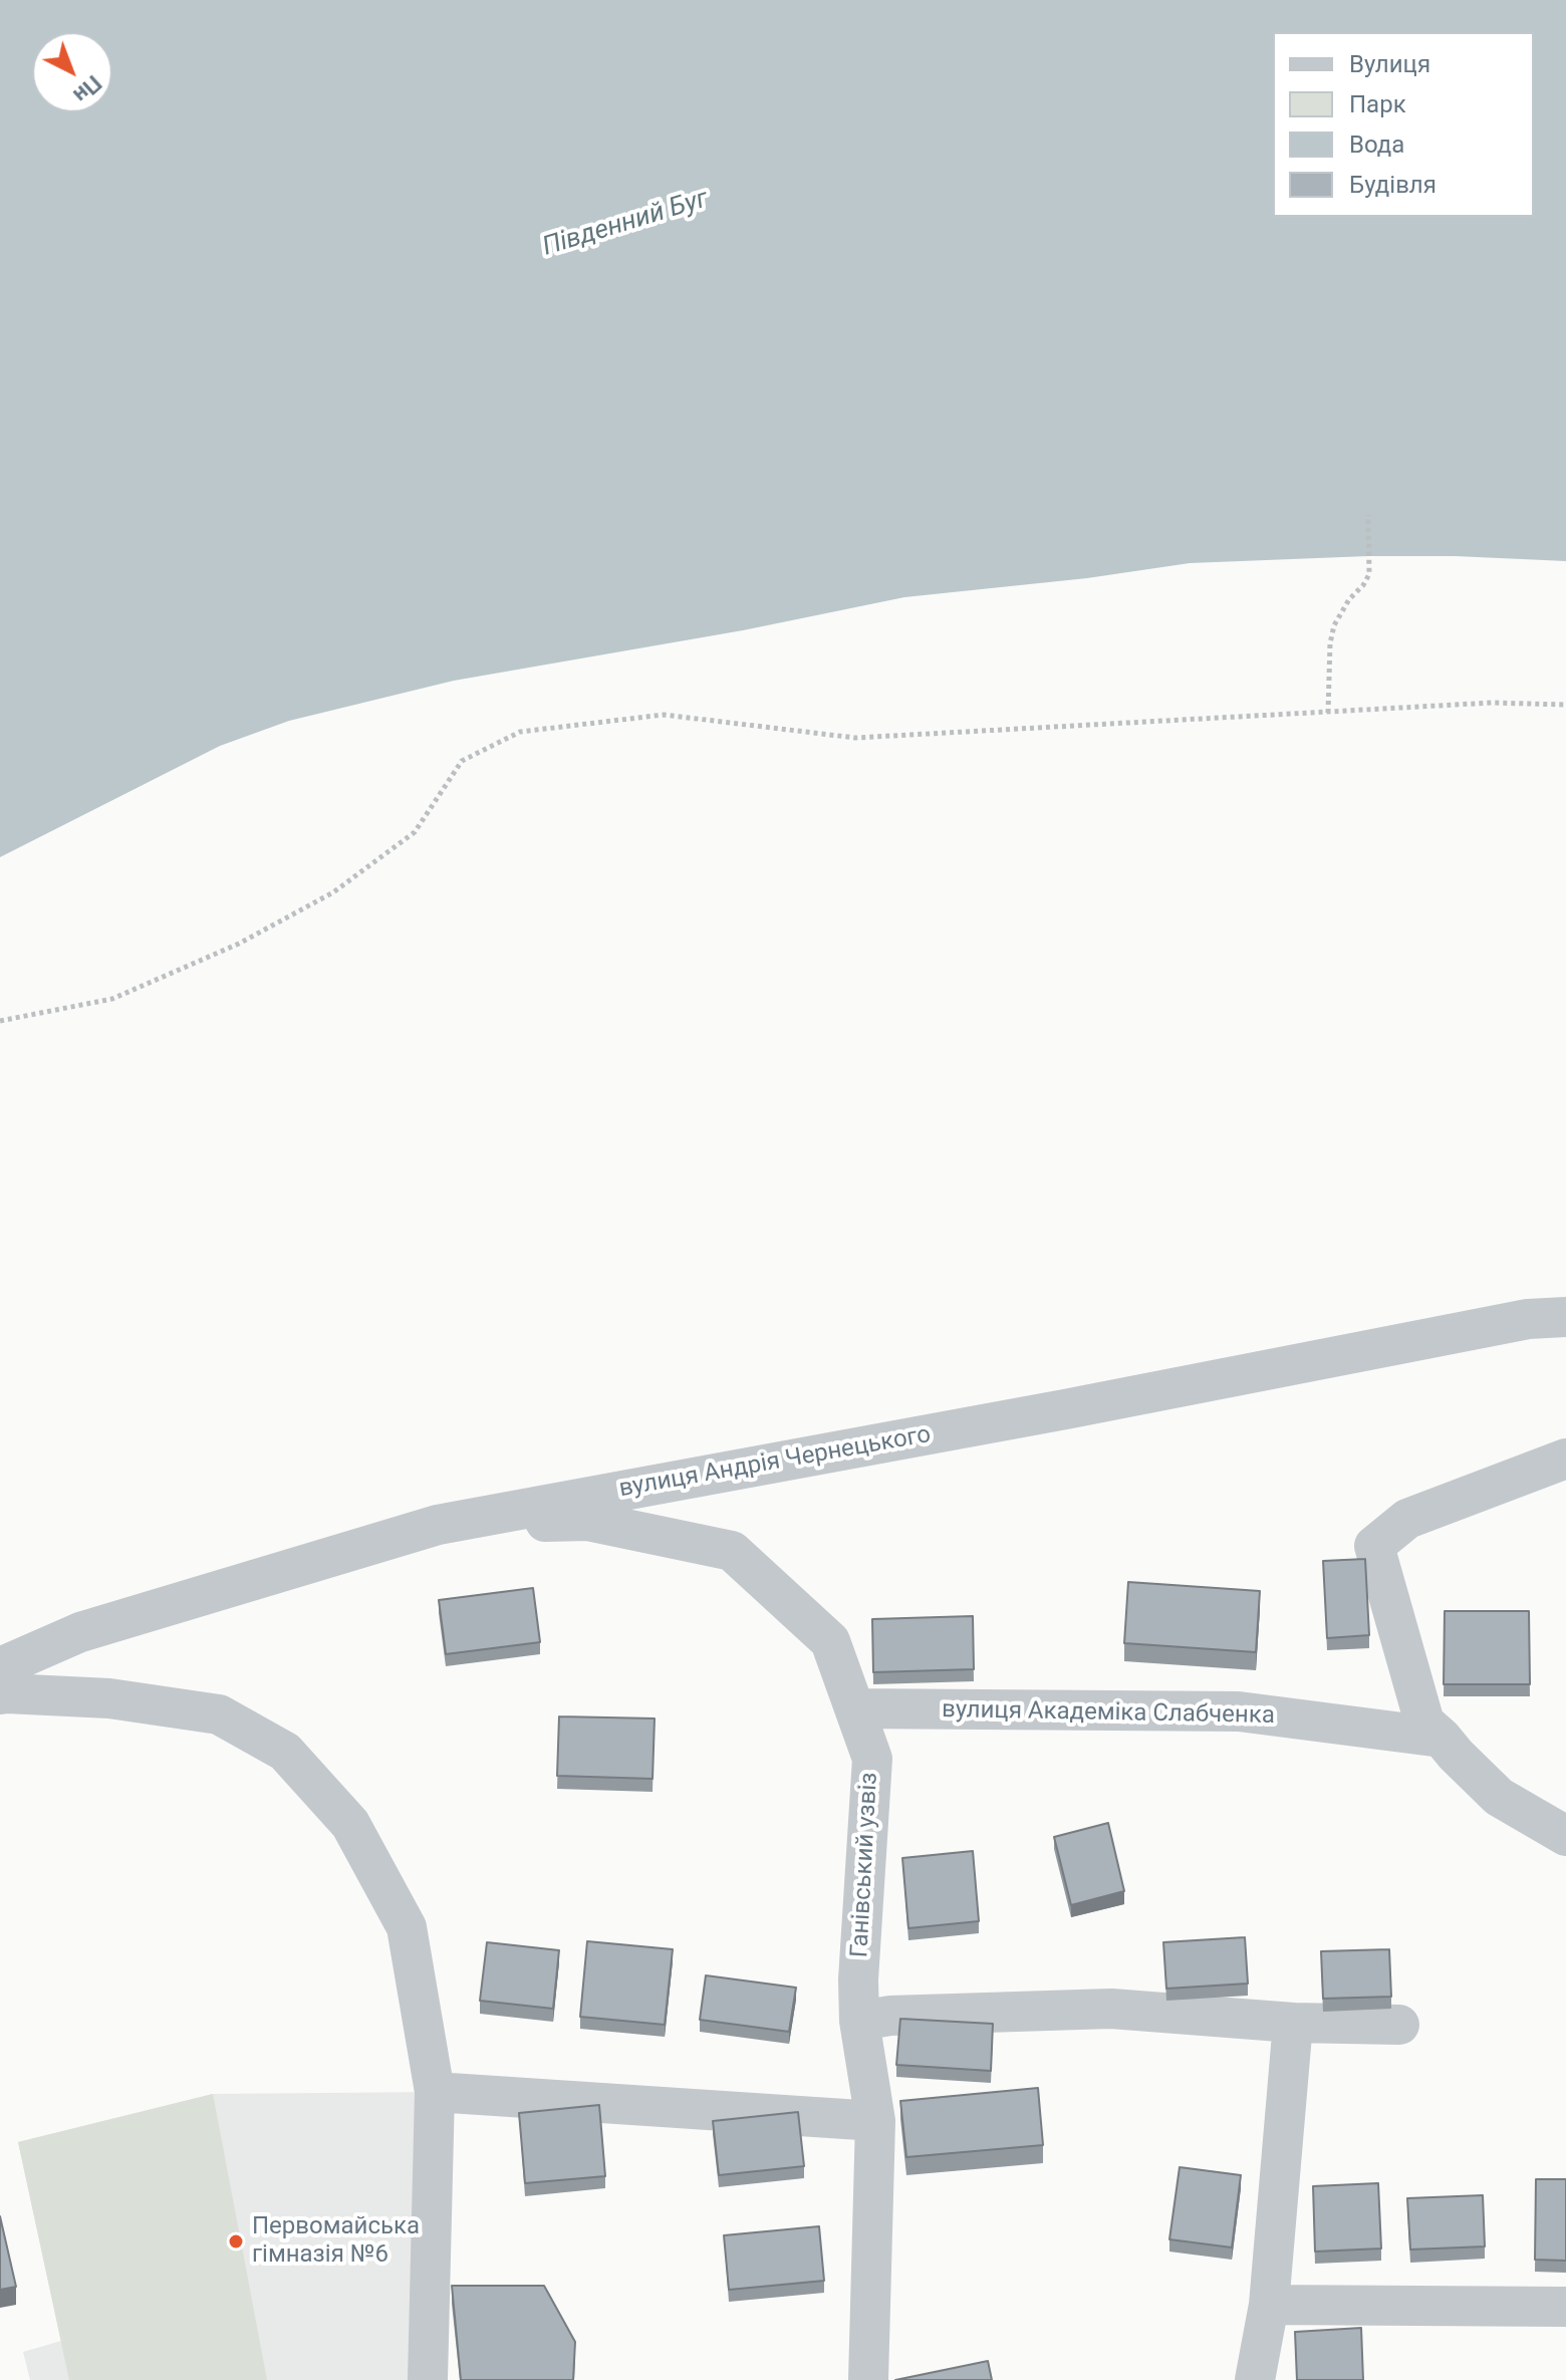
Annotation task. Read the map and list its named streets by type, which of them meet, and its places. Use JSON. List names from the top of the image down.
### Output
{
  "streets": {
    "street": ["вулиця Андрія Чернецького", "вулиця Академіка Слабченка", "Ганівський узвіз"]
  },
  "crossings": [
    ["вулиця Андрія Чернецького", "Ганівський узвіз"],
    ["вулиця Академіка Слабченка", "Ганівський узвіз"]
  ],
  "water": ["Південний Буг"],
  "places": ["Первомайська гімназія №6"],
  "legend": [
    "Вулиця",
    "Парк",
    "Вода",
    "Будівля"
  ],
  "north": "bottom right"
}
